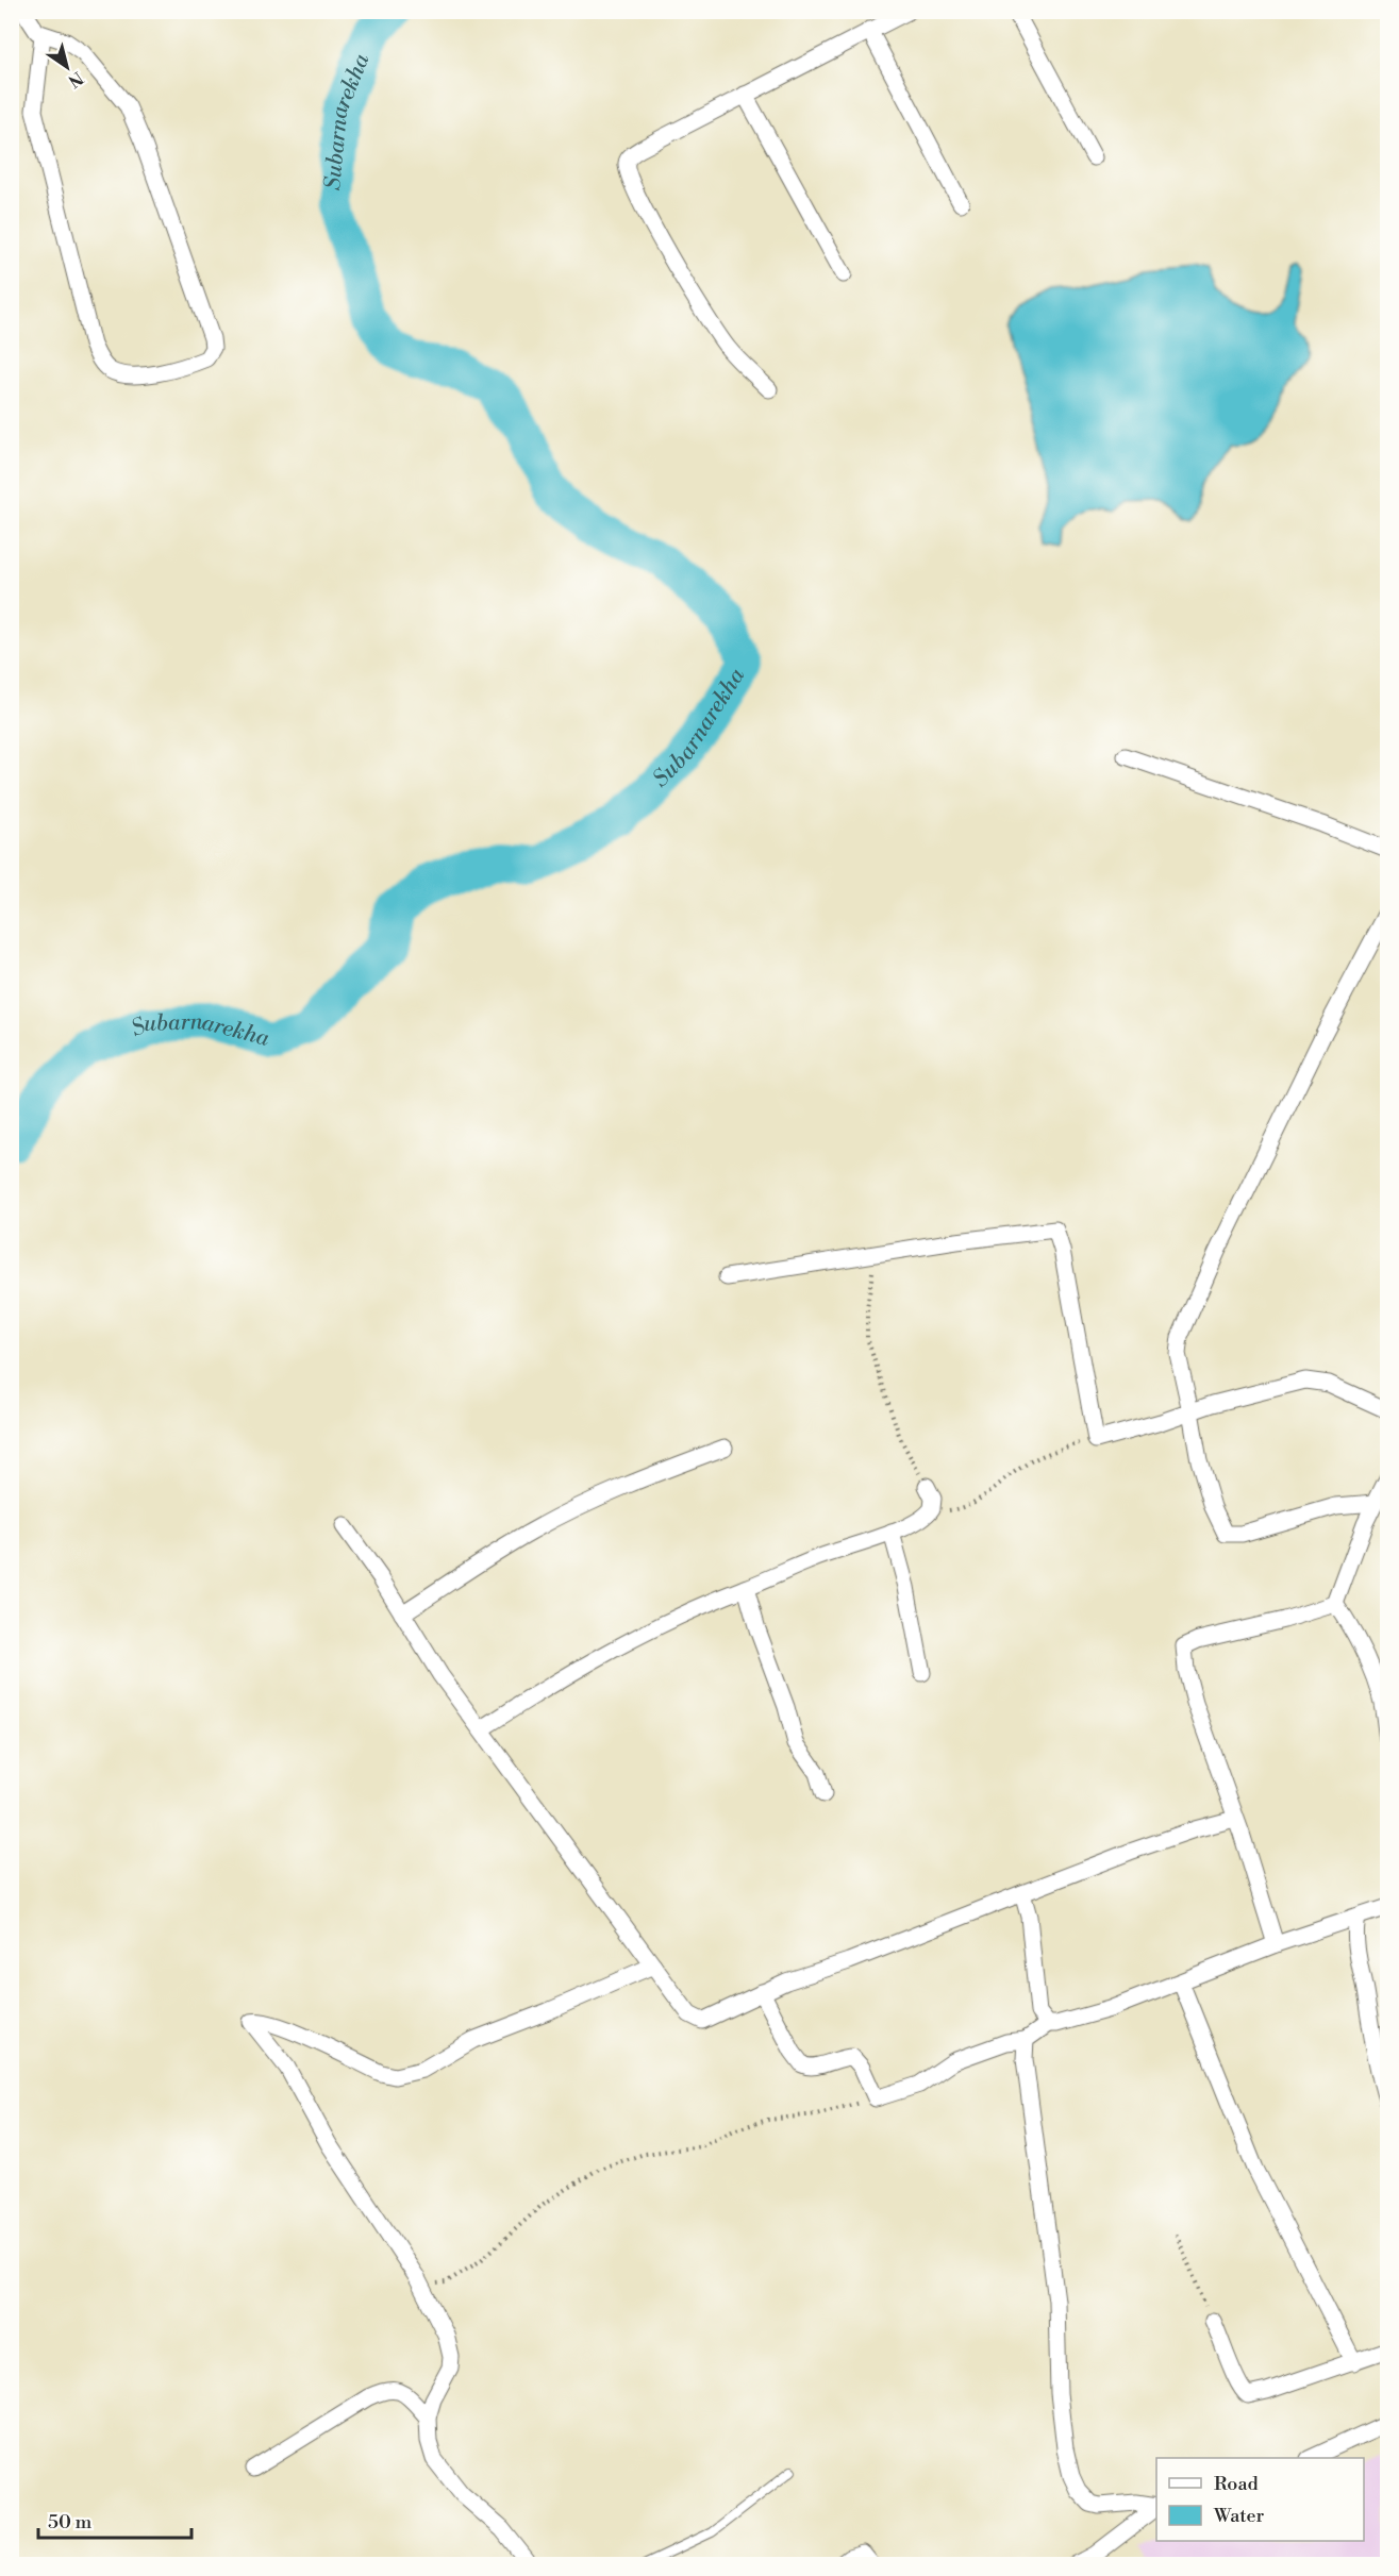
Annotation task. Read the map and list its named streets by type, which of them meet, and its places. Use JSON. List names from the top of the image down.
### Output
{
  "water": ["Subarnarekha"],
  "legend": ["Road", "Water"],
  "scale_bar": "50 m",
  "north": "bottom right"
}
